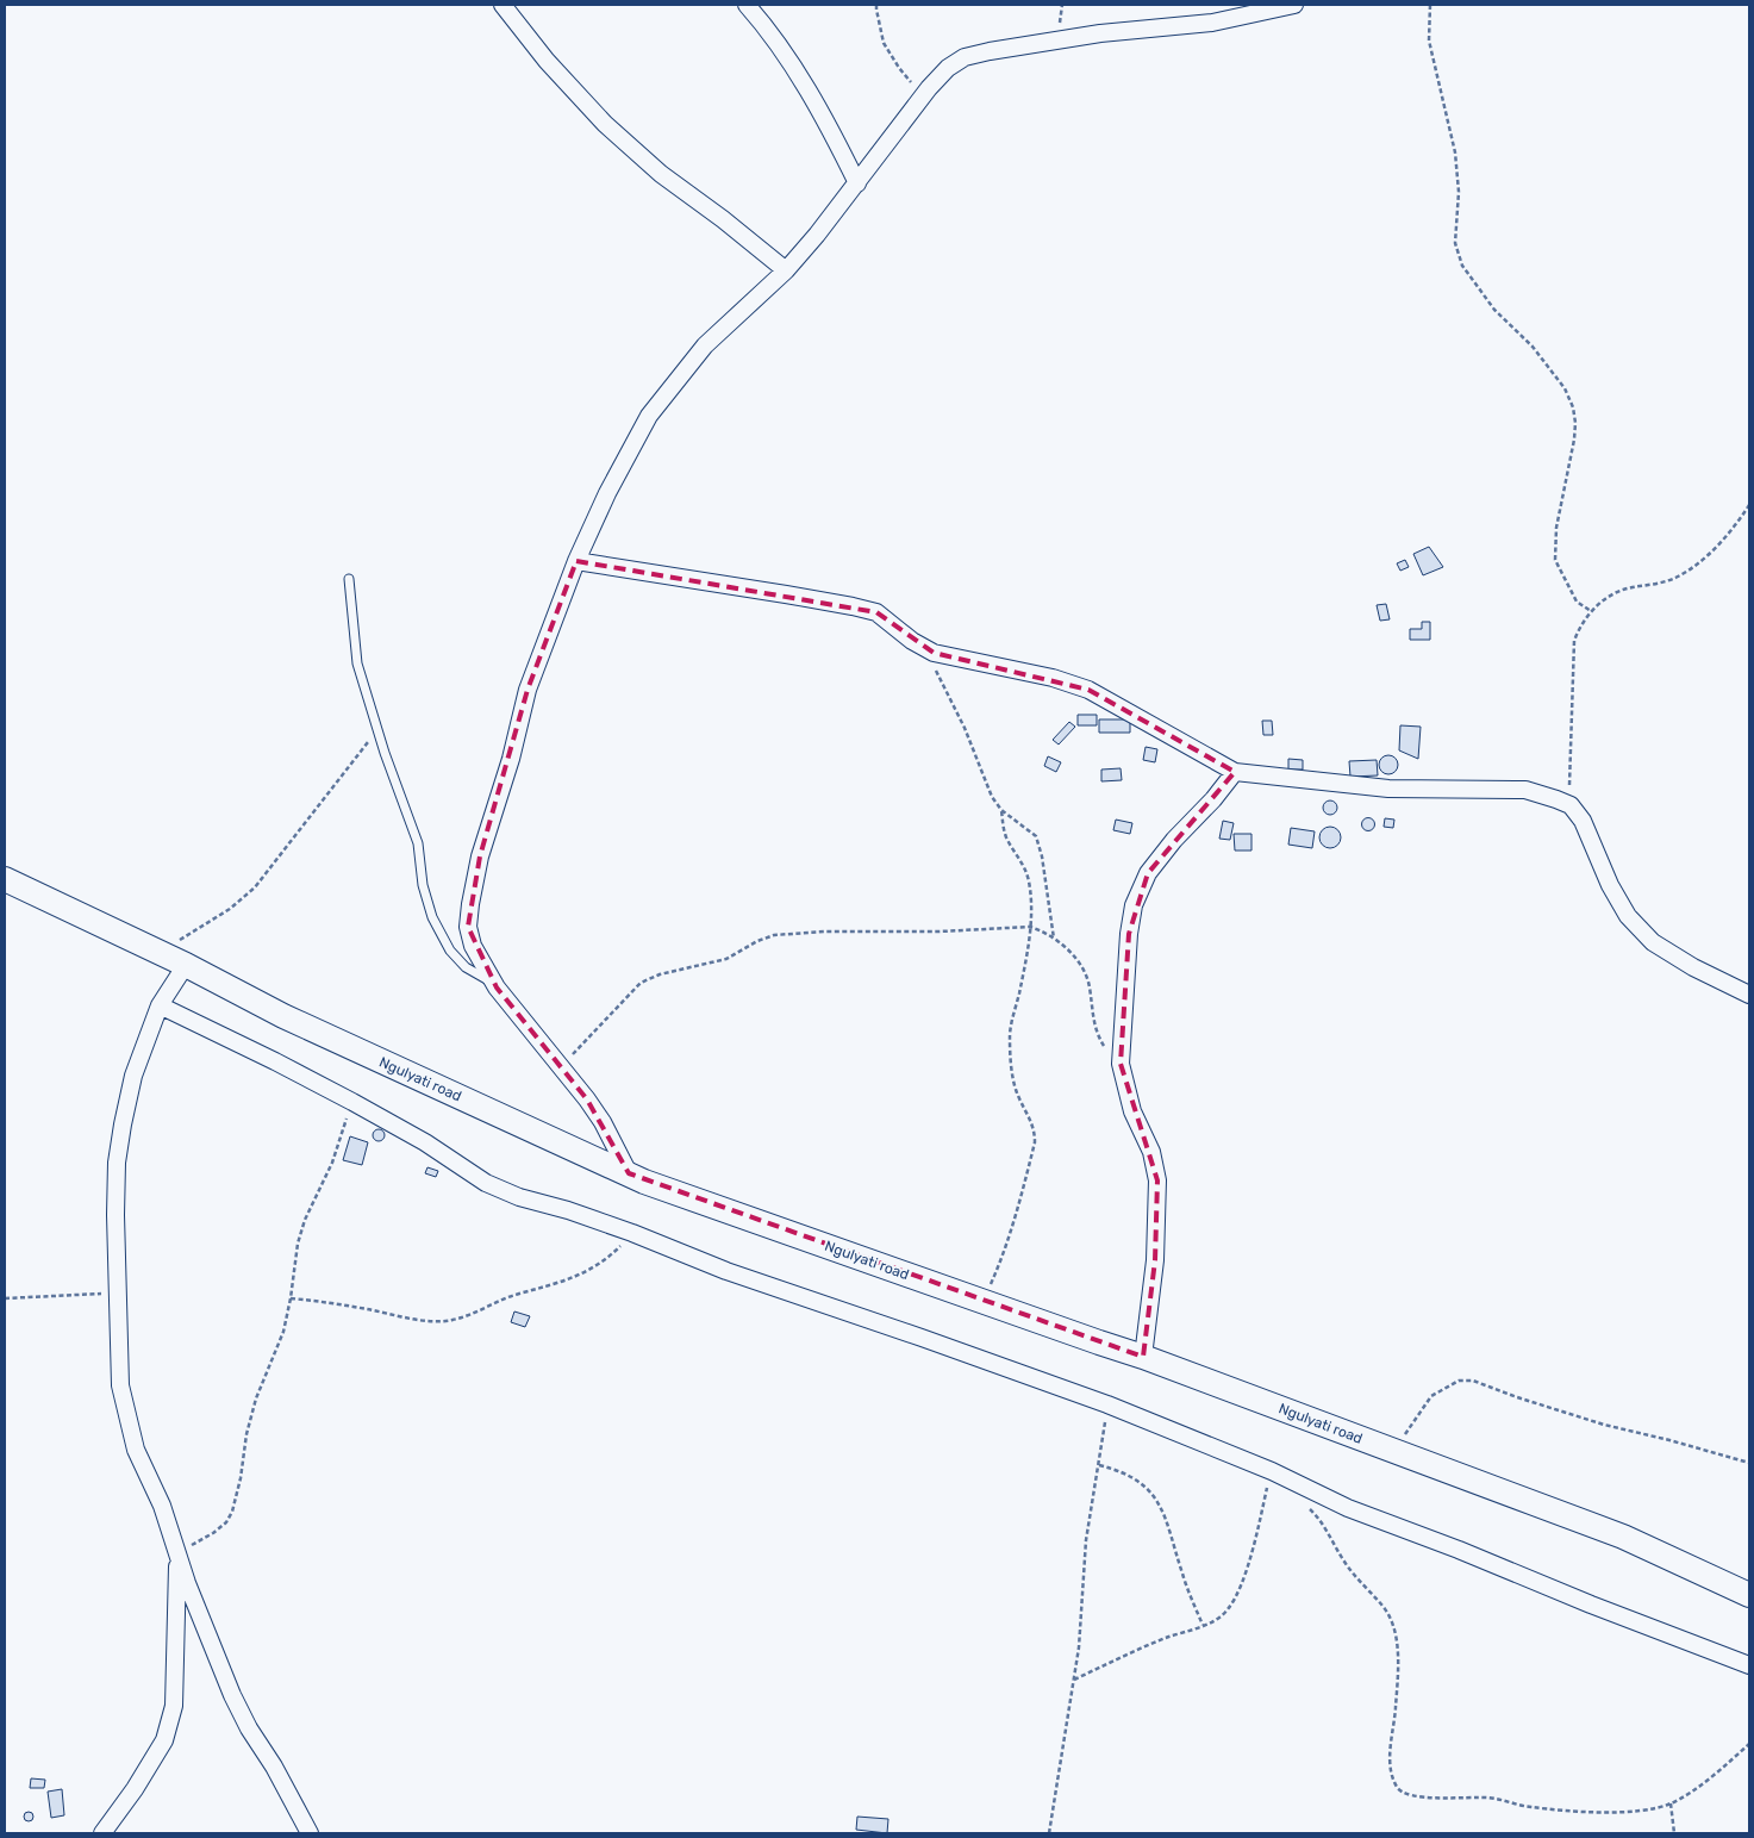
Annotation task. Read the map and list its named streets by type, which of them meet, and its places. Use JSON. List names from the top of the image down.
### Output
{
  "streets": {
    "main road": ["Ngulyati road"]
  }
}
